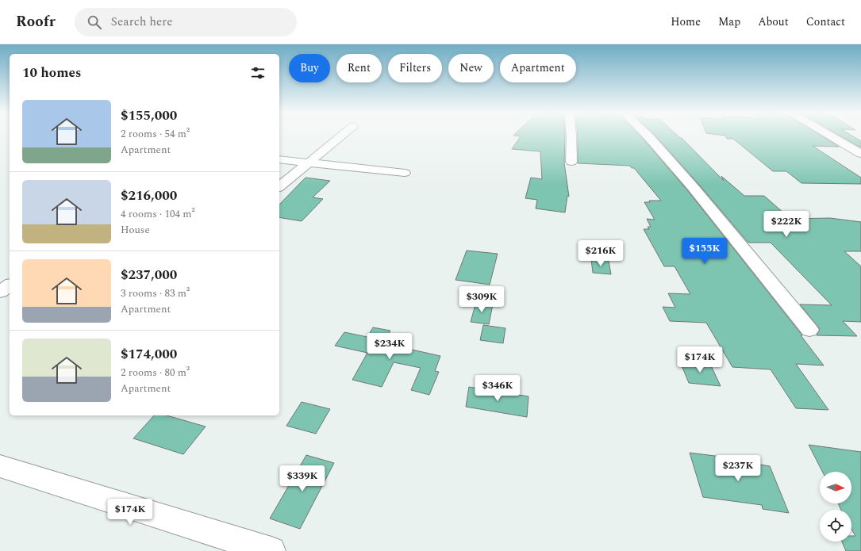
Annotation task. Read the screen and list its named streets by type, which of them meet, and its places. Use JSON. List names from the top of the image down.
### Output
{
  "north": "right",
  "page": {
    "header": "Roofr",
    "search": "Search here",
    "nav": [
      "Home",
      "Map",
      "About",
      "Contact"
    ],
    "chip": [
      "Buy",
      "Rent",
      "Filters",
      "New",
      "Apartment"
    ],
    "heading": "10 homes",
    "list": [
      {
        "name": "$155,000",
        "note": "2 rooms · 54 m² · Apartment"
      },
      {
        "name": "$216,000",
        "note": "4 rooms · 104 m² · House"
      },
      {
        "name": "$237,000",
        "note": "3 rooms · 83 m² · Apartment"
      },
      {
        "name": "$174,000",
        "note": "2 rooms · 80 m² · Apartment"
      }
    ],
    "price": [
      "$222K",
      "$155K",
      "$216K",
      "$309K",
      "$234K",
      "$174K",
      "$346K",
      "$237K",
      "$339K",
      "$174K"
    ]
  }
}
